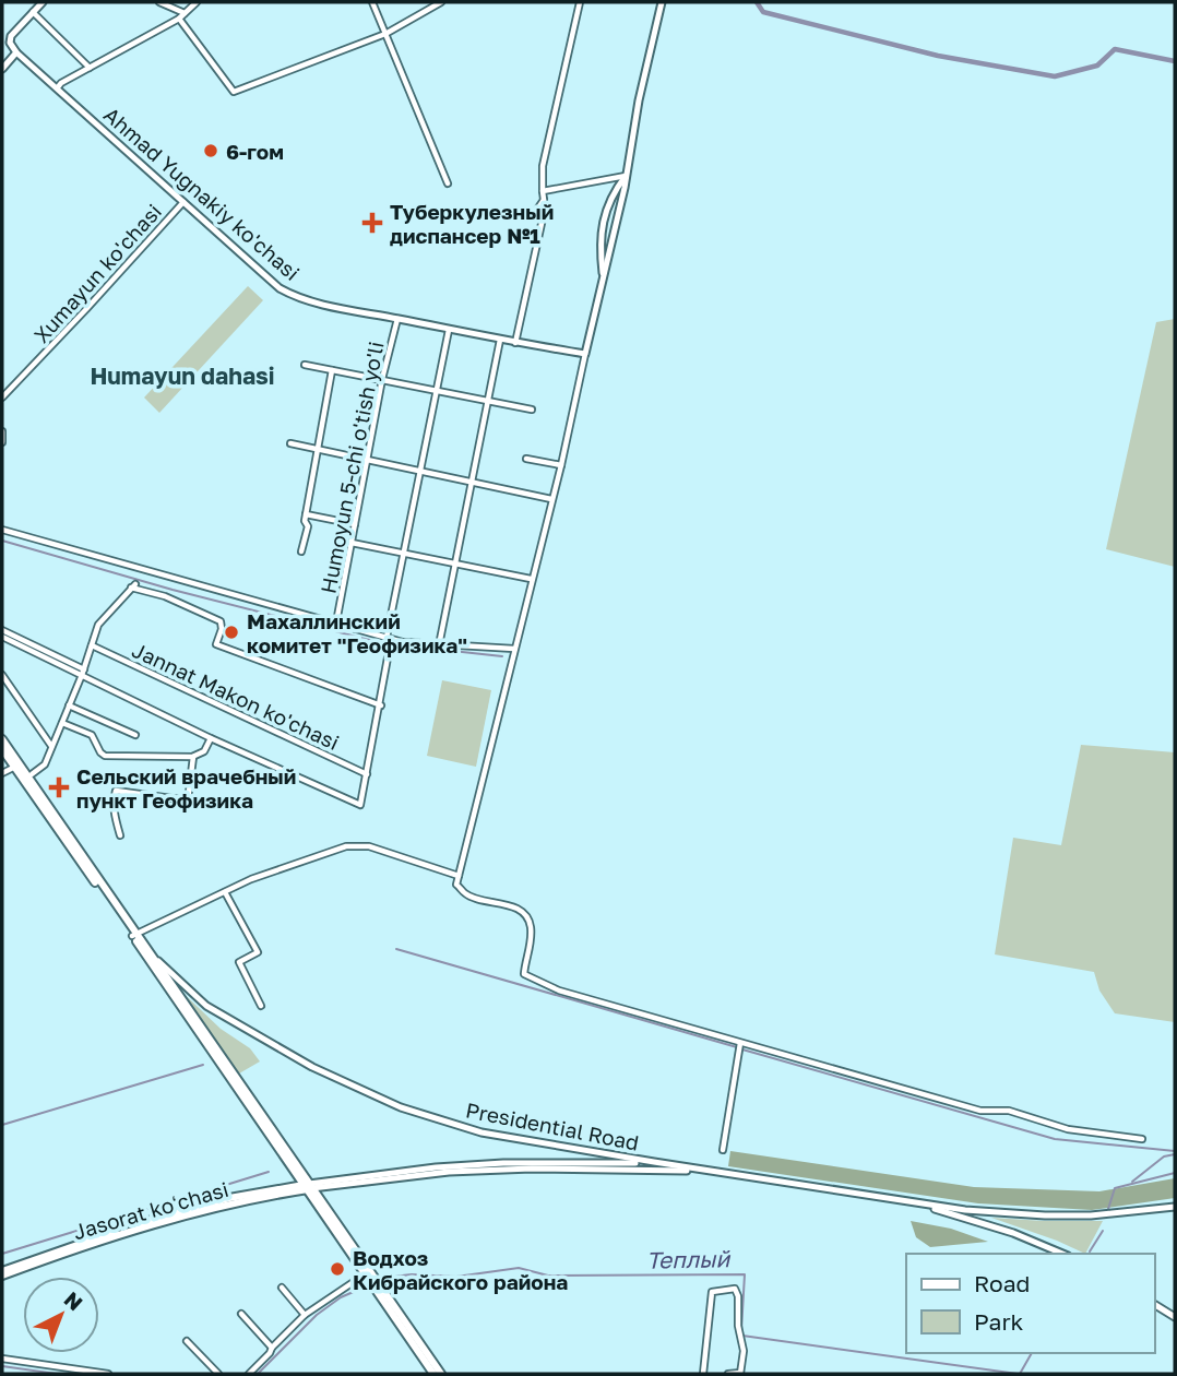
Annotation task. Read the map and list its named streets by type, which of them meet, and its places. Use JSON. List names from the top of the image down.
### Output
{
  "streets": {
    "main road": ["Jasorat koʻchasi"],
    "street": [
      "Ahmad Yugnakiy ko'chasi",
      "Xumayun ko'chasi",
      "Humoyun 5-chi o'tish yo'li",
      "Jannat Makon ko'chasi",
      "Presidential Road"
    ]
  },
  "crossings": [
    ["Ahmad Yugnakiy ko'chasi", "Xumayun ko'chasi"],
    ["Ahmad Yugnakiy ko'chasi", "Humoyun 5-chi o'tish yo'li"]
  ],
  "districts": ["Humayun dahasi"],
  "water": ["Теплый"],
  "places": {
    "other": ["6-гом", "Махаллинский комитет \"Геофизика\"", "Водхоз Кибрайского района"],
    "health": ["Туберкулезный диспансер №1", "Сельский врачебный пункт Геофизика"]
  },
  "legend": ["Road", "Park"],
  "north": "top right"
}
